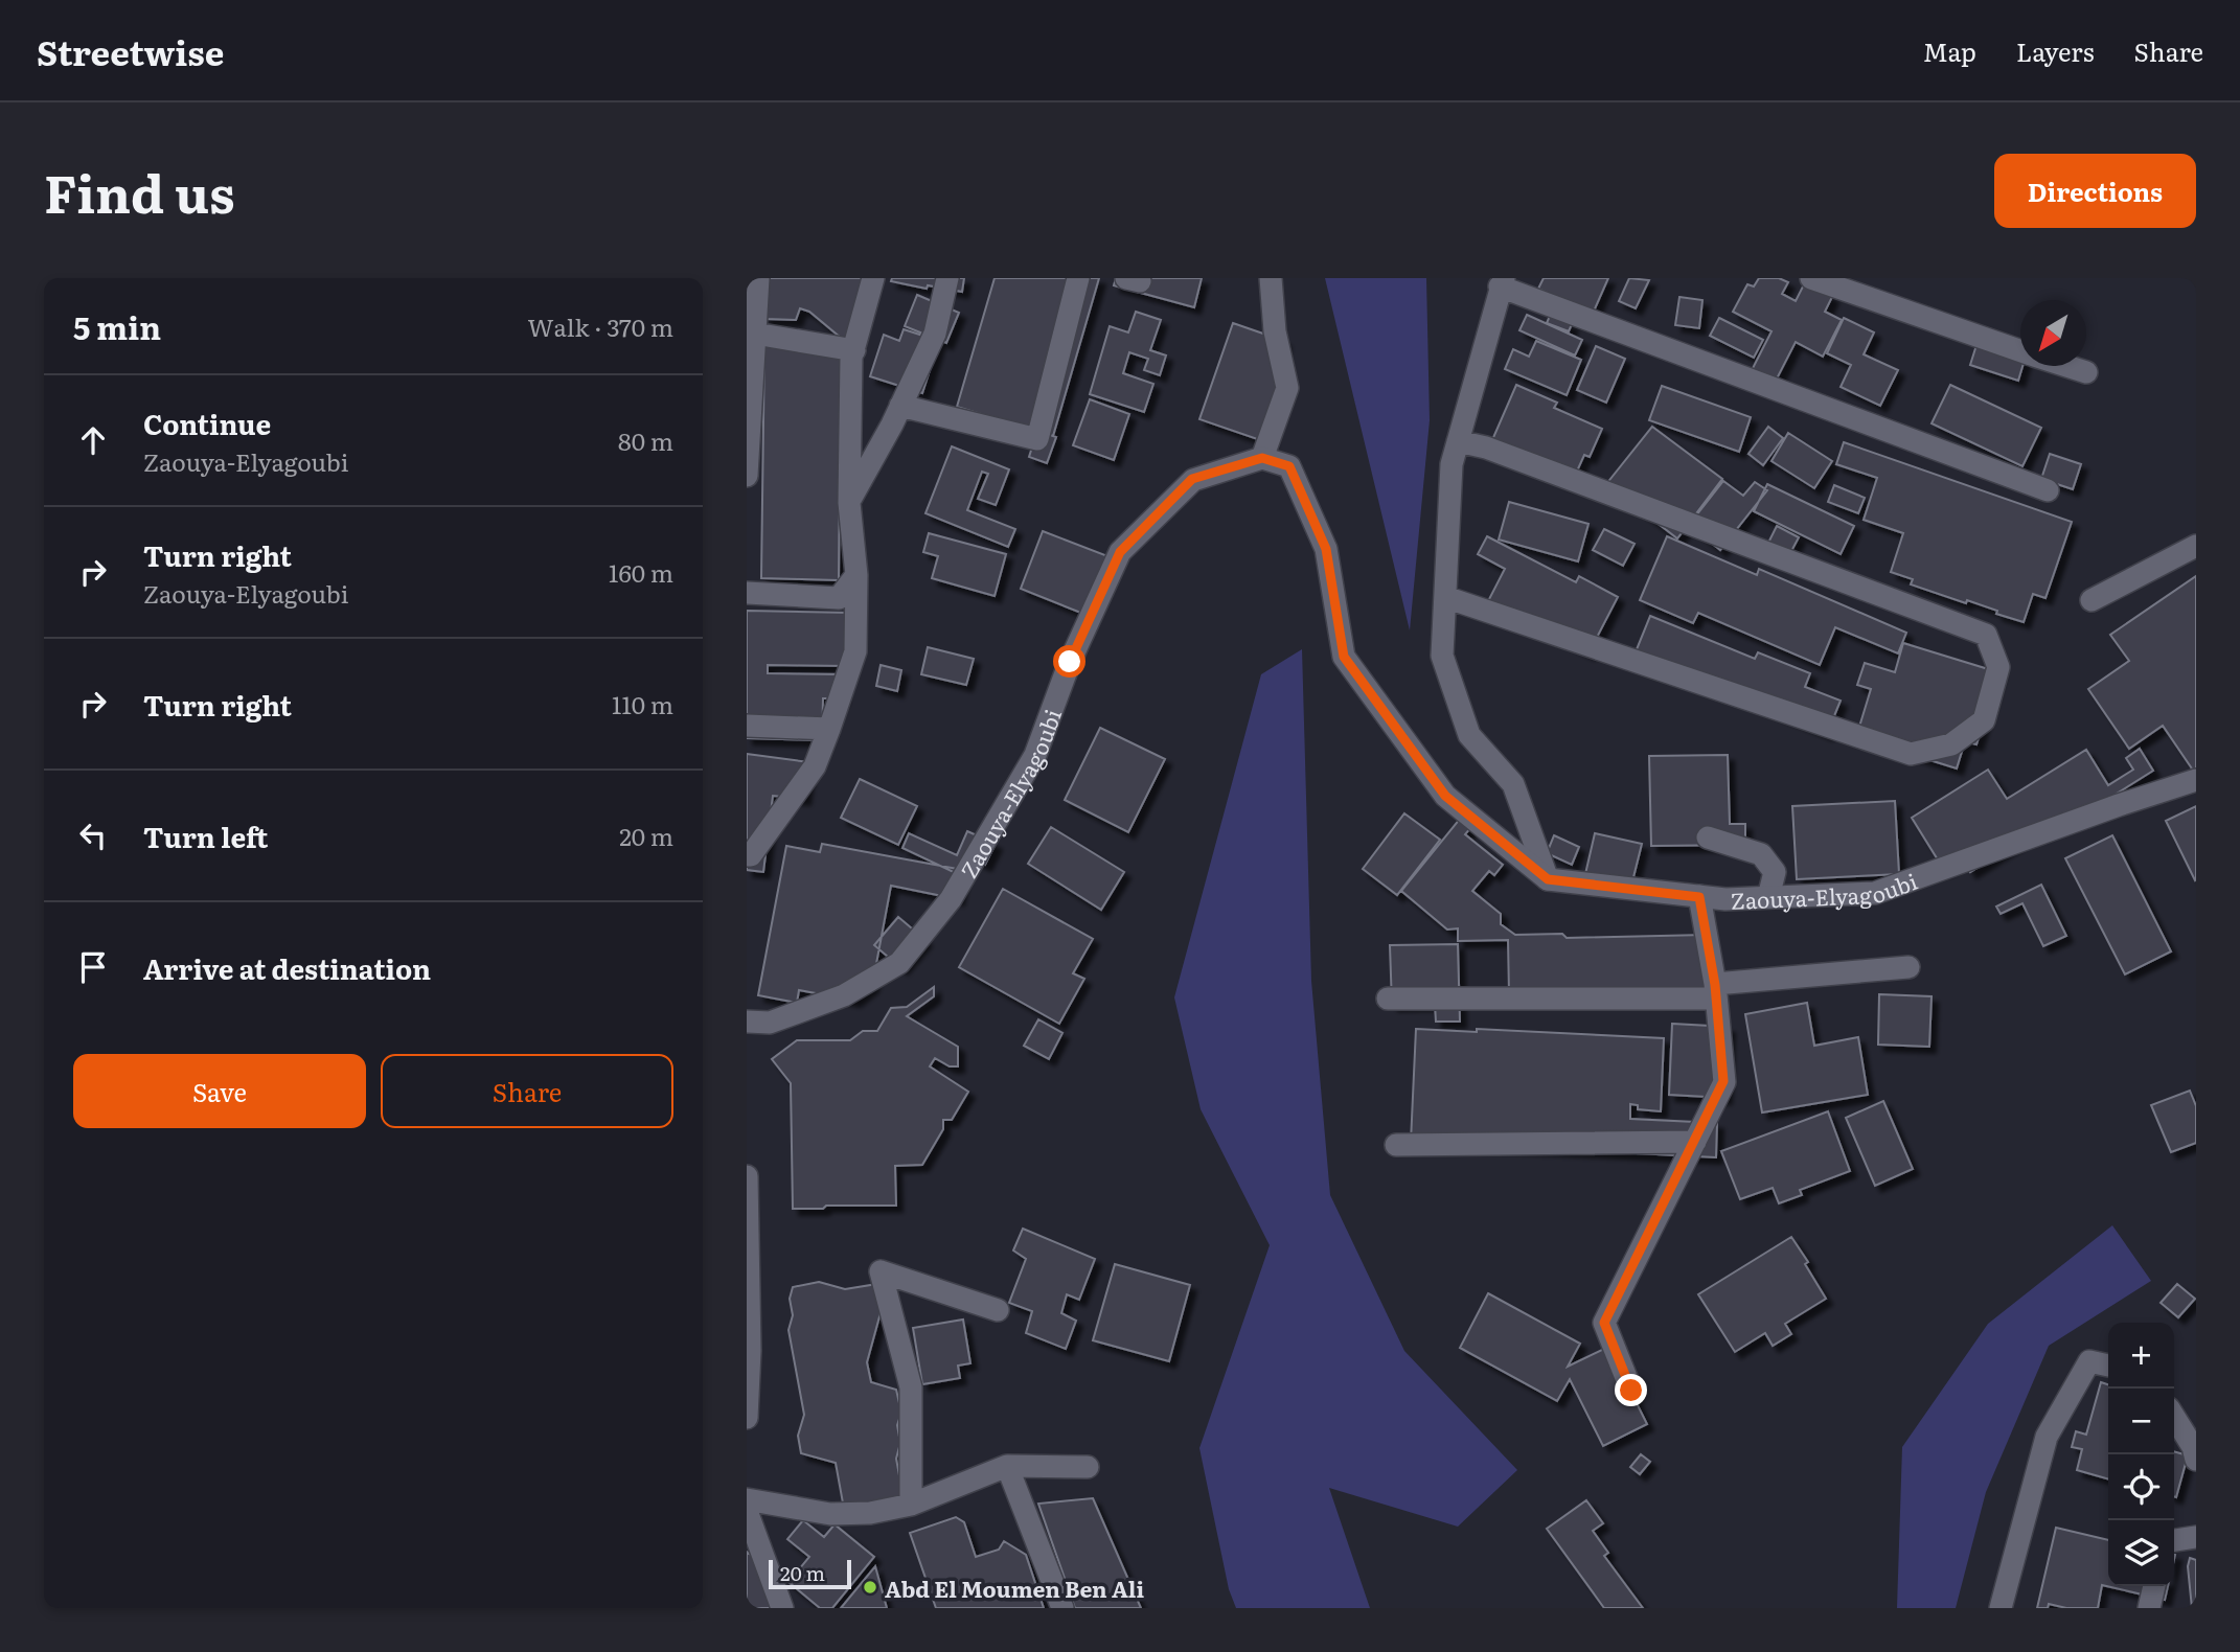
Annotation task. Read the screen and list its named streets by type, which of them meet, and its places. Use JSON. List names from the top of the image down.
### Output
{
  "streets": {
    "street": ["Zaouya-Elyagoubi"]
  },
  "places": ["Abd El Moumen Ben Ali"],
  "scale_bar": "20 m",
  "north": "bottom left",
  "page": {
    "header": "Streetwise",
    "nav": ["Map", "Layers", "Share"],
    "title": "Find us",
    "buttons": [
      "Directions",
      ["Save", "Share"]
    ],
    "heading": ["5 min", "Walk · 370 m"],
    "list": [
      ["Continue", "Zaouya-Elyagoubi", "80 m"],
      ["Turn right", "Zaouya-Elyagoubi", "160 m"],
      ["Turn right", "110 m"],
      ["Turn left", "20 m"],
      "Arrive at destination"
    ],
    "map_buttons": ["+", "−"],
    "scale": "20 m"
  }
}
